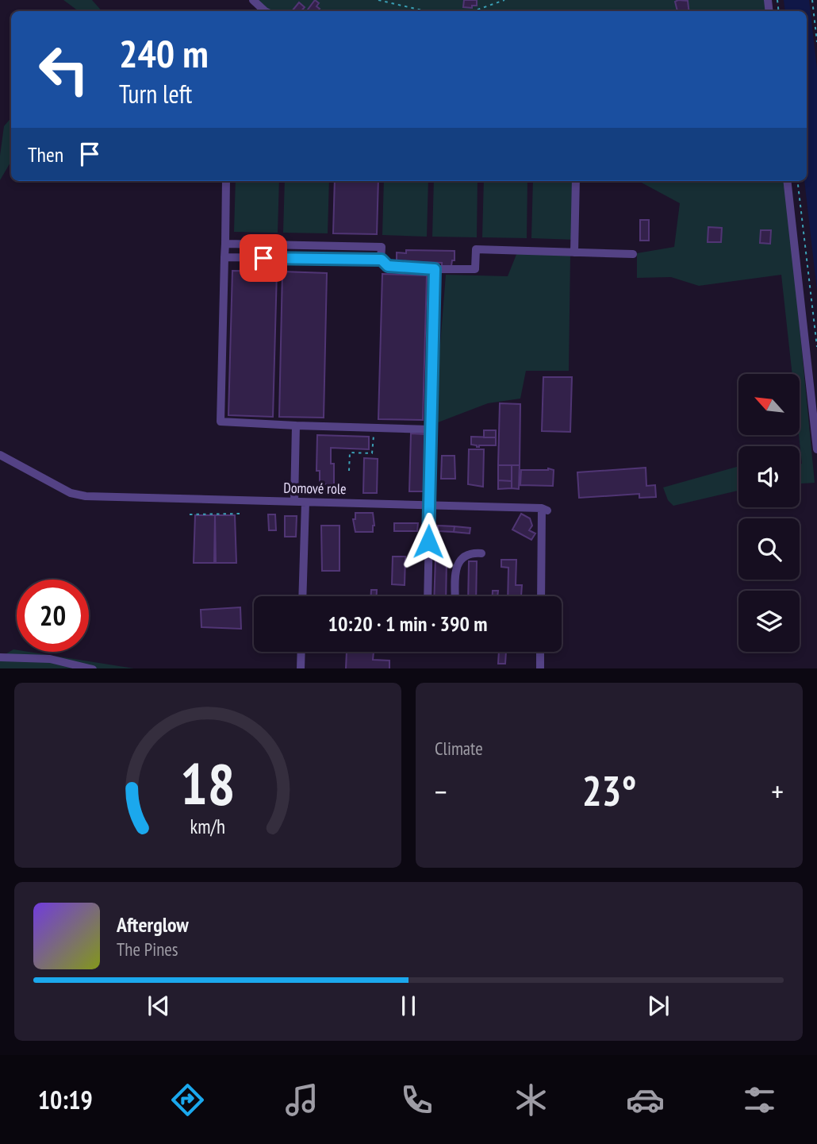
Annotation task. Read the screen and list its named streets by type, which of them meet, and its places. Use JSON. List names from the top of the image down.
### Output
{
  "streets": {
    "street": ["Domové role"]
  },
  "north": "top left",
  "page": {
    "turn": ["240 m", "Turn left"],
    "then": "Then",
    "limit": "20",
    "trip": "10:20 · 1 min · 390 m",
    "tile": "Climate",
    "heat": ["−", "23°", "+"],
    "song": ["Afterglow", "The Pines"],
    "tabs": "10:19",
    "gauge": ["18", "km/h"]
  }
}
